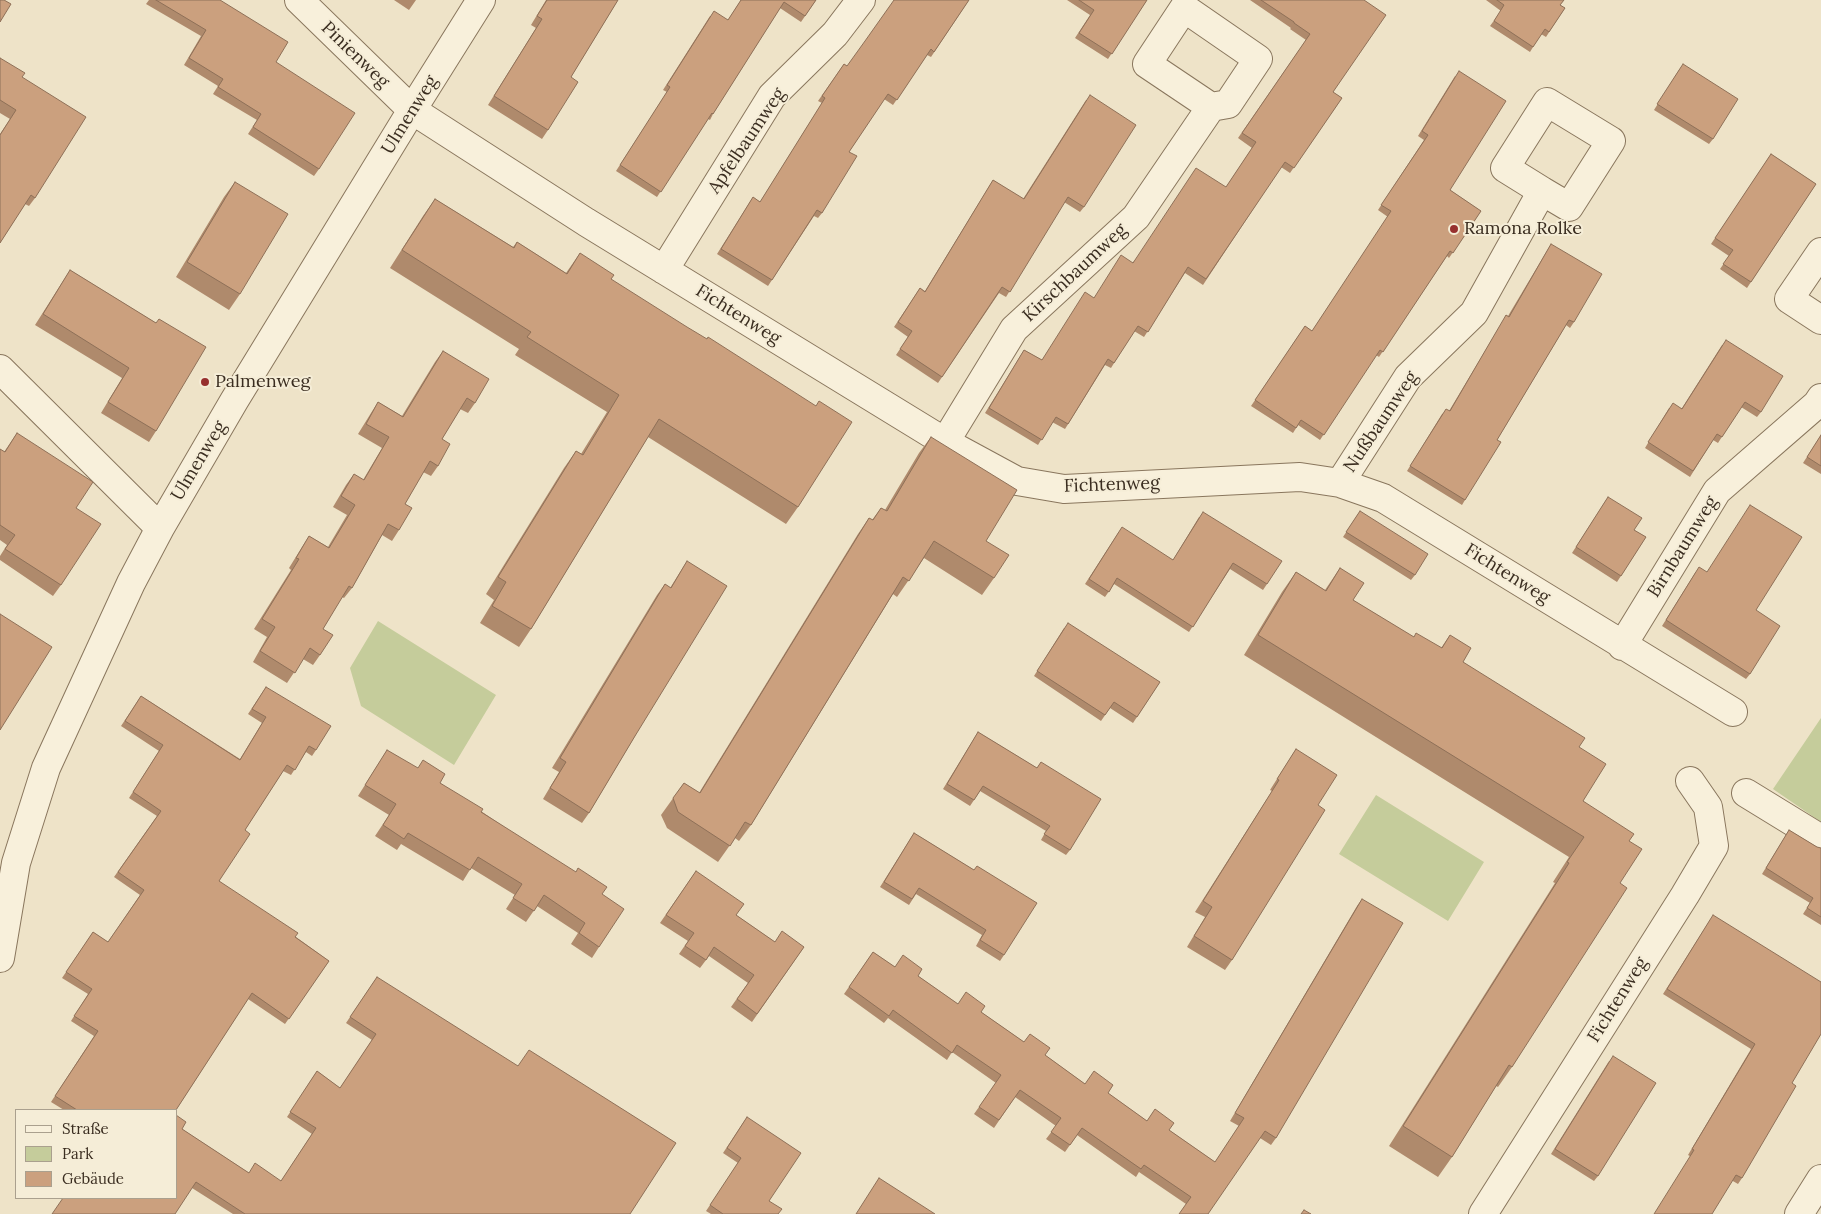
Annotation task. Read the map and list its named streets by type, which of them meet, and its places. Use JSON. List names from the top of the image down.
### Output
{
  "streets": {
    "street": [
      "Pinienweg",
      "Ulmenweg",
      "Apfelbaumweg",
      "Kirschbaumweg",
      "Fichtenweg",
      "Nußbaumweg",
      "Birnbaumweg"
    ]
  },
  "crossings": [
    ["Pinienweg", "Ulmenweg"],
    ["Pinienweg", "Fichtenweg"],
    ["Ulmenweg", "Fichtenweg"],
    ["Apfelbaumweg", "Fichtenweg"],
    ["Kirschbaumweg", "Fichtenweg"],
    ["Fichtenweg", "Nußbaumweg"],
    ["Fichtenweg", "Birnbaumweg"]
  ],
  "places": ["Ramona Rolke", "Palmenweg"],
  "legend": ["Straße", "Park", "Gebäude"]
}
